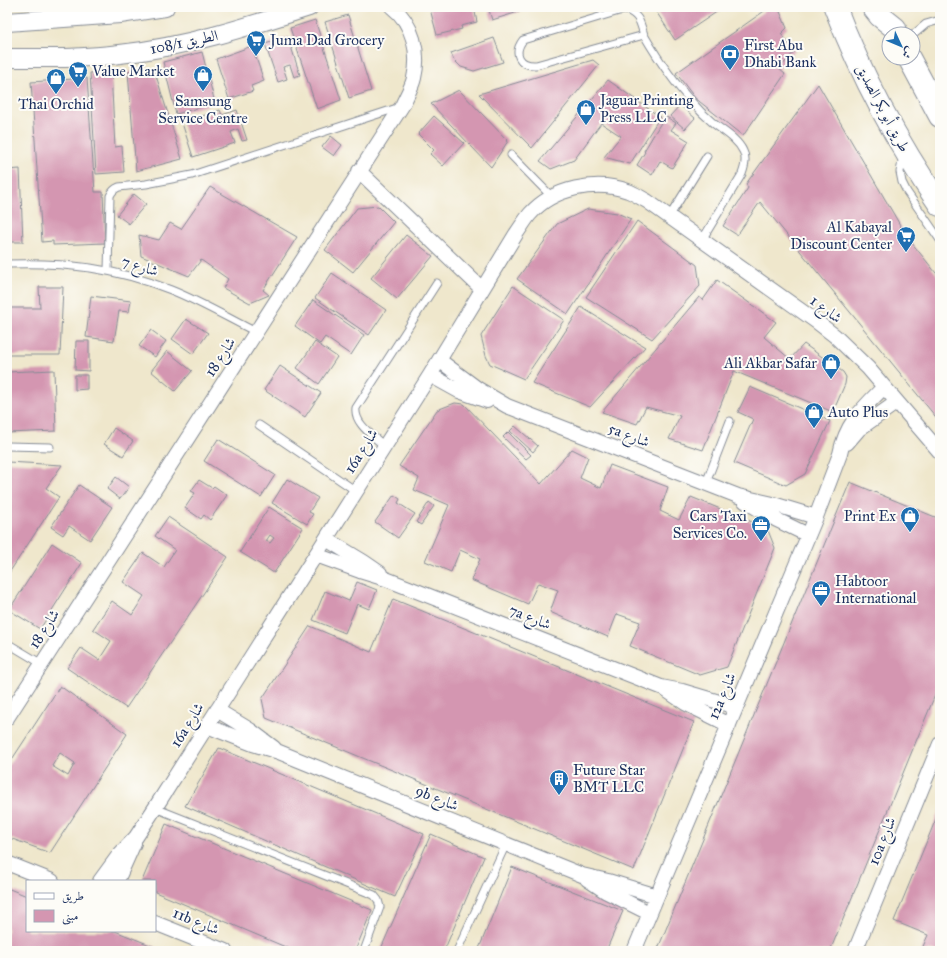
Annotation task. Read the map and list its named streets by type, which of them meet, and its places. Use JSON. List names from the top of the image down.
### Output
{
  "streets": {
    "main road": ["طريق أبو بكر الصديق"],
    "street": [
      "108/1 الطريق",
      "شارع 1",
      "شارع 18",
      "5a شارع",
      "16a شارع",
      "7a شارع",
      "12a شارع",
      "9b شارع",
      "10a شارع",
      "11b شارع"
    ],
    "lane": ["شارع 7"]
  },
  "crossings": [
    ["شارع 7", "شارع 18"],
    ["شارع 1", "16a شارع"],
    ["شارع 1", "12a شارع"],
    ["5a شارع", "16a شارع"],
    ["5a شارع", "12a شارع"],
    ["16a شارع", "7a شارع"],
    ["16a شارع", "9b شارع"],
    ["7a شارع", "12a شارع"],
    ["12a شارع", "9b شارع"]
  ],
  "places": {
    "supermarket": ["Juma Dad Grocery", "Value Market", "Al Kabayal Discount Center"],
    "bank": ["First Abu Dhabi Bank"],
    "shop": [
      "Samsung Service Centre",
      "Thai Orchid",
      "Jaguar Printing Press LLC",
      "Ali Akbar Safar",
      "Auto Plus",
      "Print Ex"
    ],
    "office": ["Cars Taxi Services Co.", "Habtoor International"],
    "building": ["Future Star BMT LLC"]
  },
  "legend": ["طريق", "مبنى"],
  "north": "bottom right"
}
